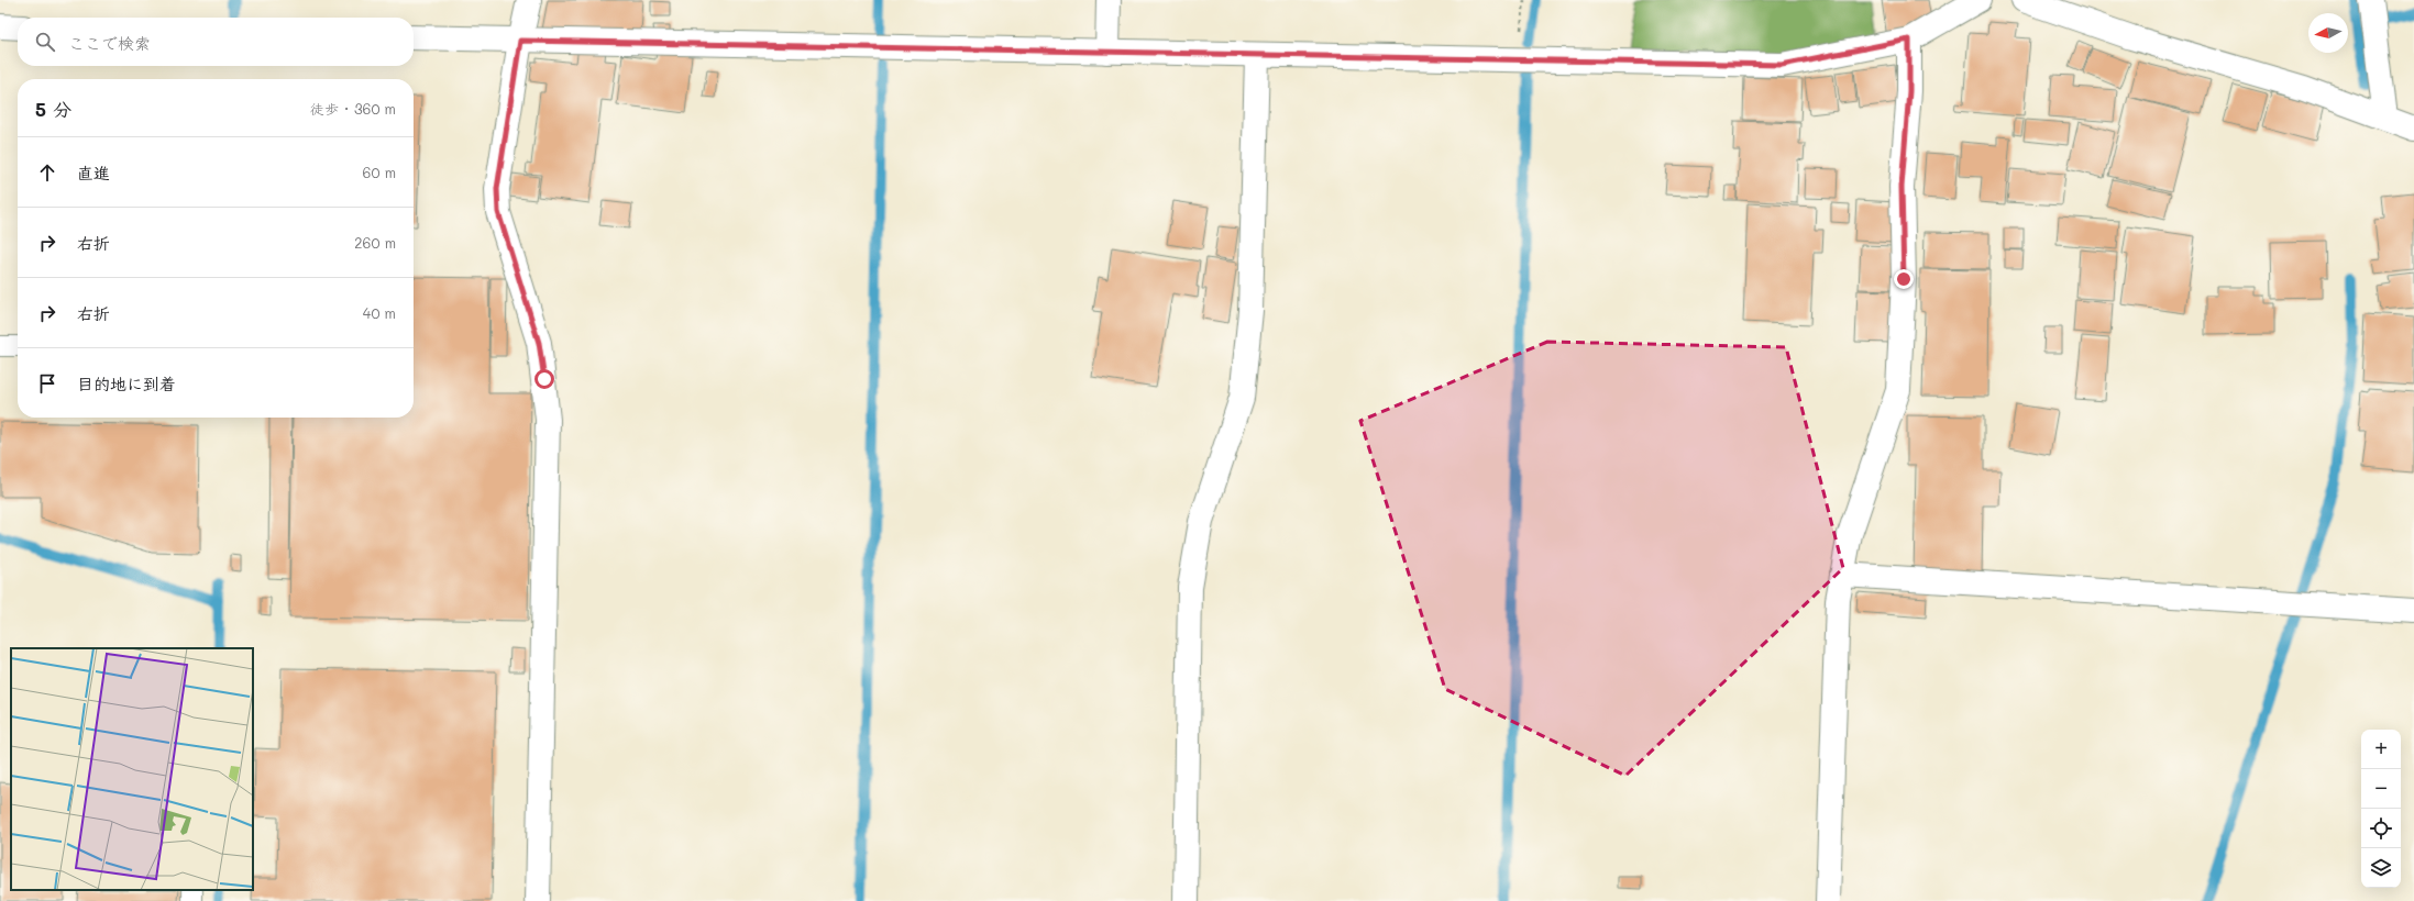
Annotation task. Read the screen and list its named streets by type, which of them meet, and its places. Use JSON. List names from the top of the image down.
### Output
{
  "north": "left",
  "page": {
    "search": "ここで検索",
    "heading": ["5 分", "徒歩 · 360 m"],
    "list": [
      ["直進", "60 m"],
      ["右折", "260 m"],
      ["右折", "40 m"],
      "目的地に到着"
    ],
    "map_buttons": ["+", "−"]
  }
}
